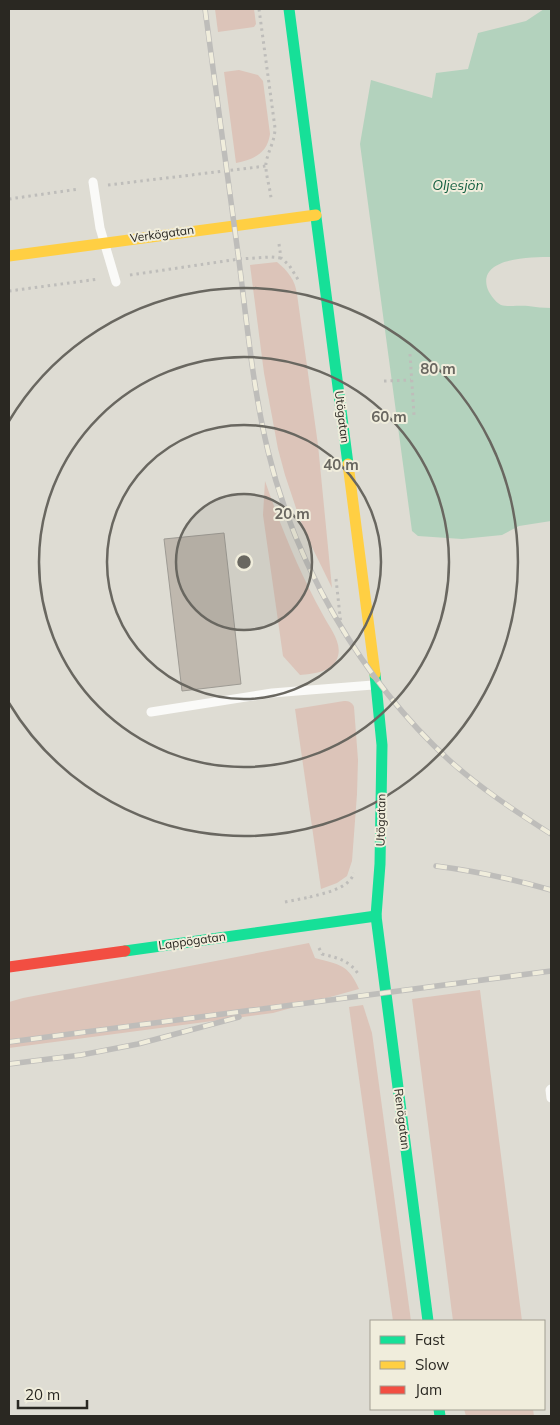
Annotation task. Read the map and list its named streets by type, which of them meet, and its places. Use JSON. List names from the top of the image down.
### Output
{
  "streets": {
    "street": [
      "Verkögatan",
      "Utögatan",
      "Lappögatan",
      "Renögatan"
    ]
  },
  "crossings": [
    ["Verkögatan", "Utögatan"],
    ["Utögatan", "Lappögatan"],
    ["Utögatan", "Renögatan"],
    ["Lappögatan", "Renögatan"]
  ],
  "water": ["Oljesjön"],
  "legend": ["Fast", "Slow", "Jam"],
  "scale_bar": "20 m",
  "rings": [
    "80 m",
    "60 m",
    "40 m",
    "20 m"
  ]
}
